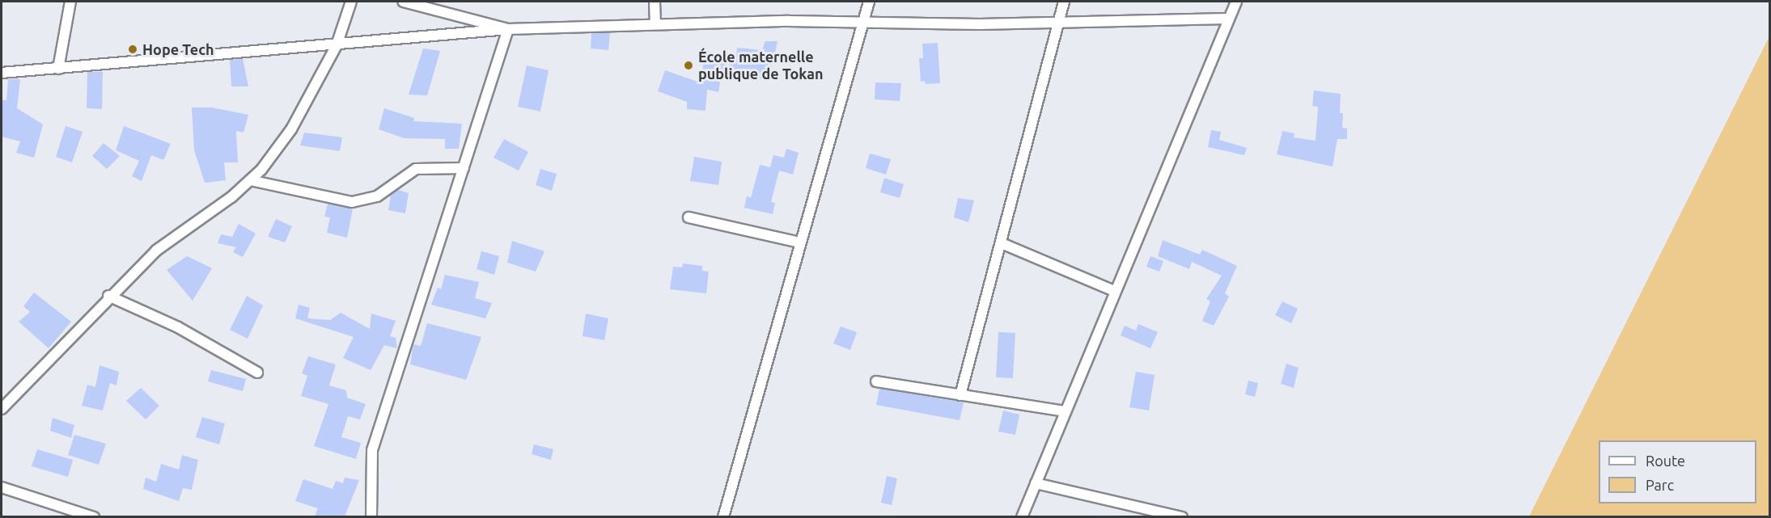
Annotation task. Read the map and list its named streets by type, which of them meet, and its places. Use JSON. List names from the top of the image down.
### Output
{
  "places": ["Hope Tech", "École maternelle publique de Tokan"],
  "legend": ["Route", "Parc"]
}
